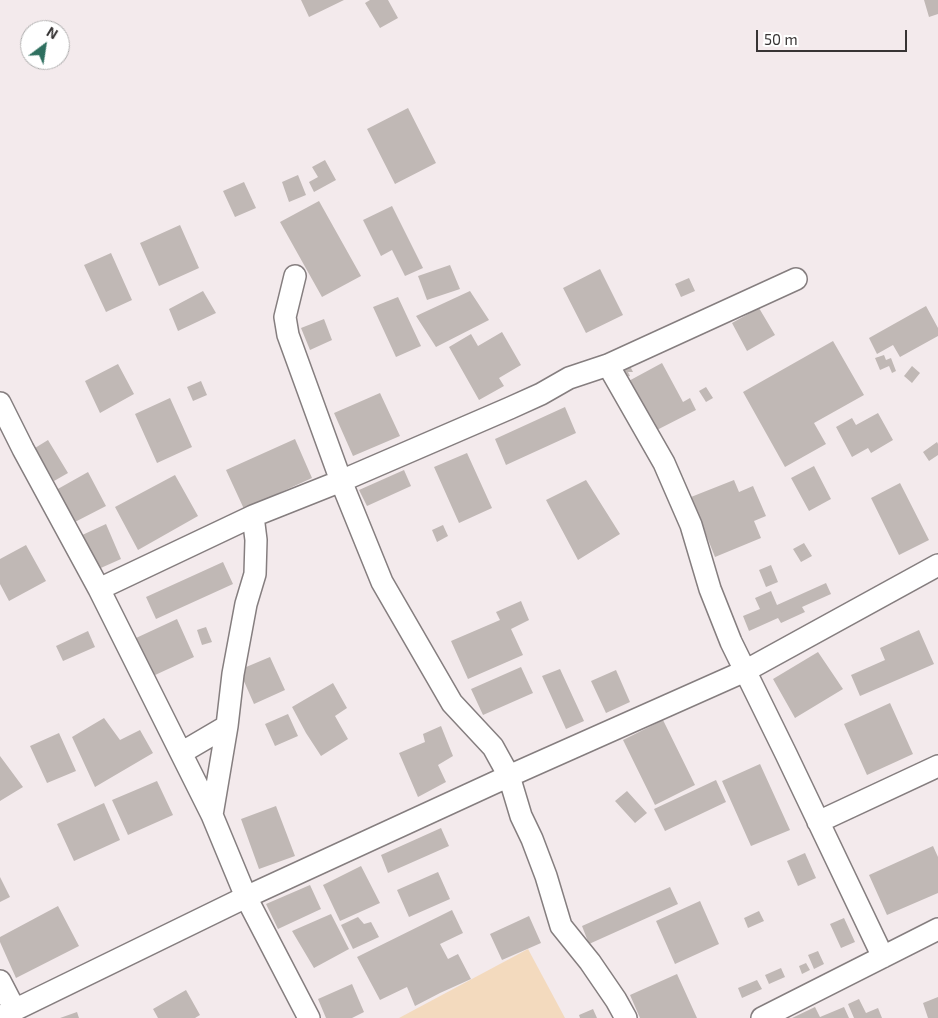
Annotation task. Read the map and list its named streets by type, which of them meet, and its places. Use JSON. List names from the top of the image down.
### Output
{
  "scale_bar": "50 m",
  "north": "top right"
}
